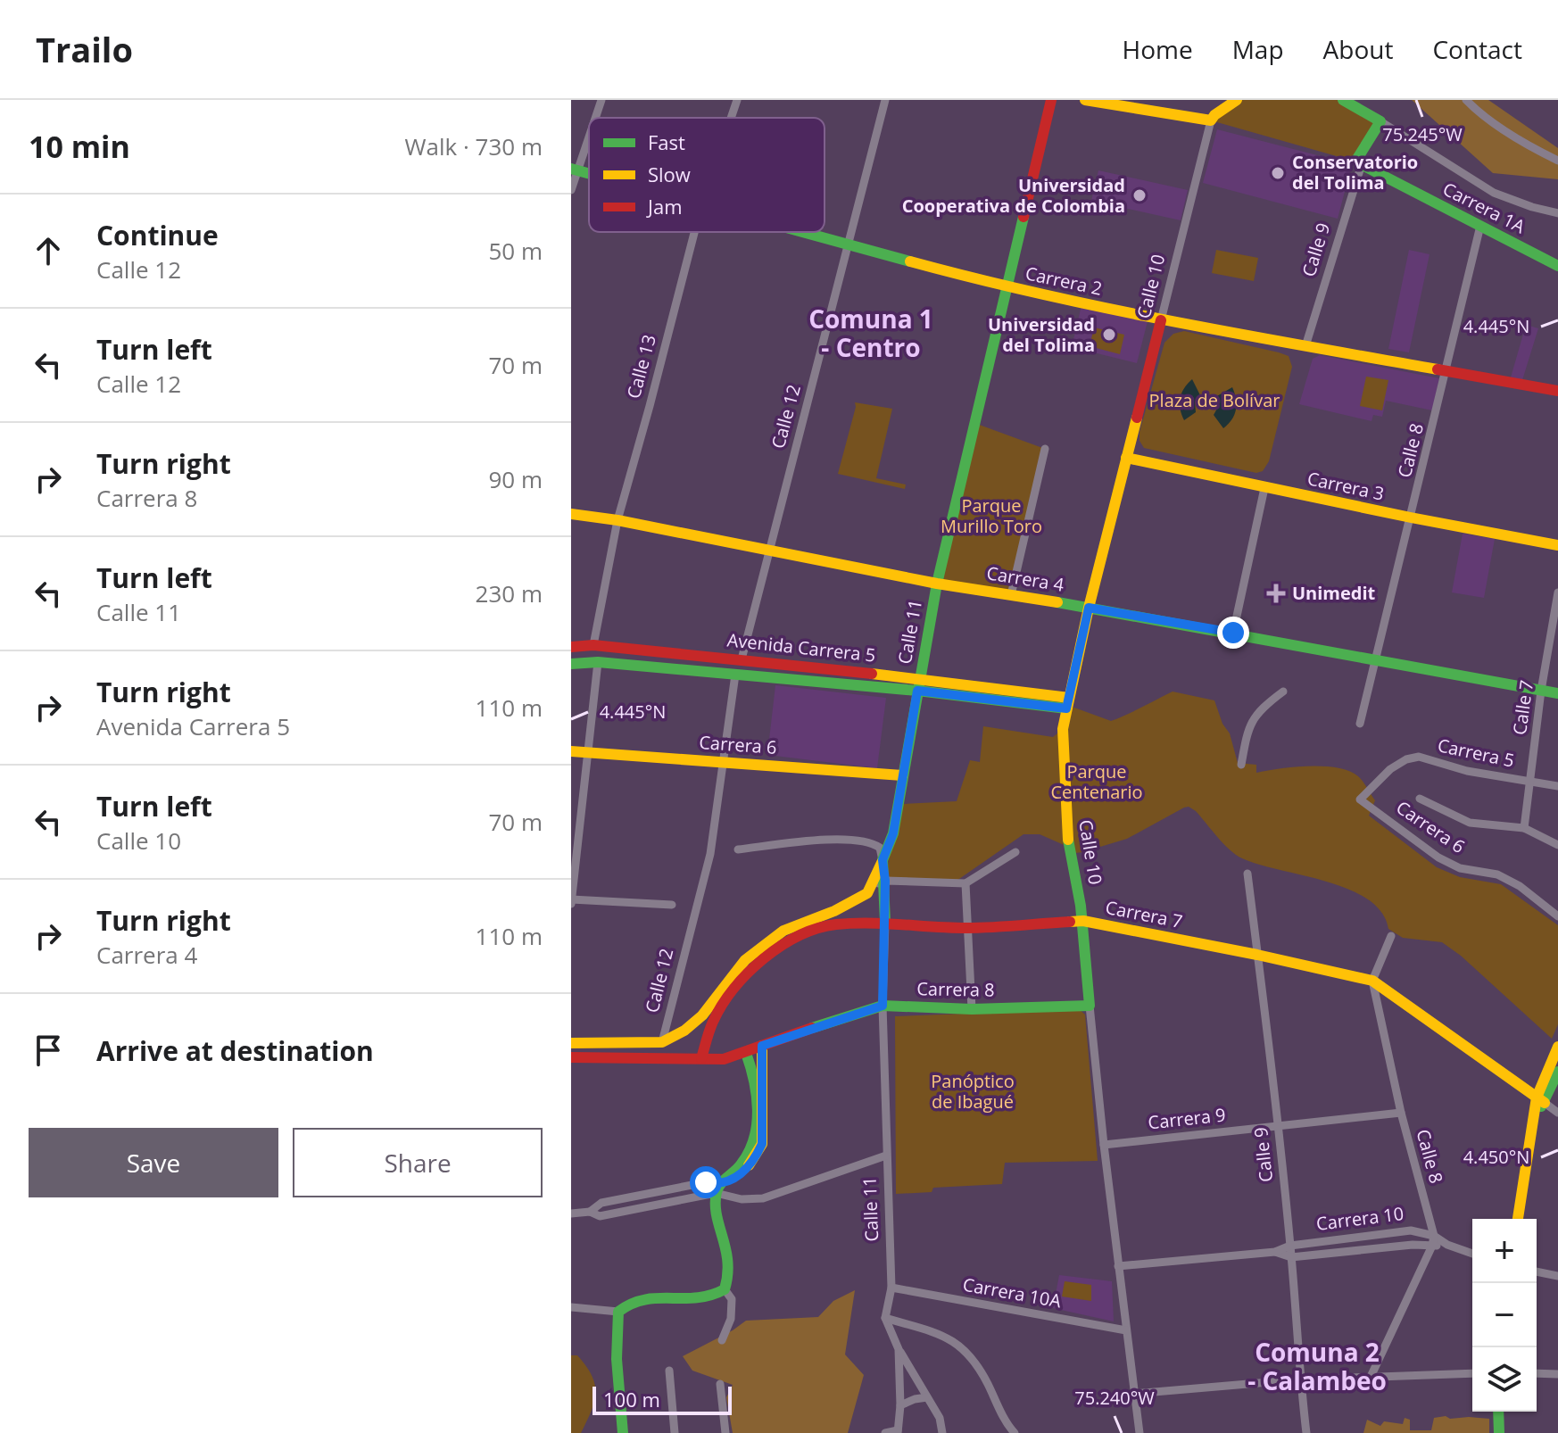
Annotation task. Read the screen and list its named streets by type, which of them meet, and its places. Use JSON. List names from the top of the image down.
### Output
{
  "streets": {
    "main road": [
      "Carrera 1A",
      "Calle 9",
      "Carrera 2",
      "Calle 10",
      "Carrera 3",
      "Carrera 4",
      "Calle 11",
      "Avenida Carrera 5",
      "Carrera 6",
      "Carrera 7",
      "Carrera 8"
    ],
    "street": [
      "Calle 13",
      "Calle 12",
      "Calle 8",
      "Calle 7",
      "Carrera 5",
      "Carrera 9",
      "Carrera 10",
      "Carrera 10A"
    ]
  },
  "crossings": [
    ["Carrera 1A", "Calle 9"],
    ["Carrera 1A", "Calle 8"],
    ["Calle 9", "Carrera 2"],
    ["Calle 9", "Carrera 7"],
    ["Calle 9", "Carrera 9"],
    ["Calle 9", "Carrera 10"],
    ["Carrera 2", "Calle 10"],
    ["Carrera 2", "Calle 12"],
    ["Carrera 2", "Calle 8"],
    ["Carrera 2", "Calle 11"],
    ["Calle 10", "Carrera 3"],
    ["Calle 10", "Carrera 4"],
    ["Calle 10", "Avenida Carrera 5"],
    ["Calle 10", "Carrera 7"],
    ["Calle 10", "Carrera 8"],
    ["Calle 10", "Carrera 9"],
    ["Calle 10", "Carrera 10"],
    ["Calle 10", "Carrera 10A"],
    ["Calle 13", "Carrera 4"],
    ["Calle 13", "Avenida Carrera 5"],
    ["Calle 12", "Carrera 4"],
    ["Calle 12", "Avenida Carrera 5"],
    ["Calle 12", "Carrera 6"],
    ["Calle 8", "Carrera 3"],
    ["Calle 8", "Carrera 4"],
    ["Calle 8", "Carrera 7"],
    ["Calle 8", "Carrera 9"],
    ["Calle 8", "Carrera 10"],
    ["Carrera 4", "Calle 11"],
    ["Carrera 4", "Calle 7"],
    ["Calle 11", "Avenida Carrera 5"],
    ["Calle 11", "Carrera 6"],
    ["Calle 11", "Carrera 7"],
    ["Calle 11", "Carrera 8"],
    ["Calle 11", "Carrera 10A"],
    ["Calle 7", "Carrera 5"],
    ["Carrera 6", "Carrera 5"],
    ["Carrera 7", "Carrera 8"]
  ],
  "districts": ["Comuna 1 - Centro", "Comuna 2 - Calambeo"],
  "parks": [
    "Plaza de Bolívar",
    "Parque Murillo Toro",
    "Parque Centenario",
    "Panóptico de Ibagué"
  ],
  "places": {
    "other": ["Conservatorio del Tolima", "Universidad Cooperativa de Colombia", "Universidad del Tolima"],
    "health": ["Unimedit"]
  },
  "legend": ["Fast", "Slow", "Jam"],
  "scale_bar": "100 m",
  "page": {
    "header": "Trailo",
    "nav": [
      "Home",
      "Map",
      "About",
      "Contact"
    ],
    "heading": ["10 min", "Walk · 730 m"],
    "list": [
      ["Continue", "Calle 12", "50 m"],
      ["Turn left", "Calle 12", "70 m"],
      ["Turn right", "Carrera 8", "90 m"],
      ["Turn left", "Calle 11", "230 m"],
      ["Turn right", "Avenida Carrera 5", "110 m"],
      ["Turn left", "Calle 10", "70 m"],
      ["Turn right", "Carrera 4", "110 m"],
      "Arrive at destination"
    ],
    "buttons": ["Save", "Share"],
    "map_buttons": ["+", "−"],
    "scale": "100 m"
  },
  "coordinates": [
    "75.245°W",
    "4.445°N",
    "4.450°N",
    "75.240°W"
  ]
}
